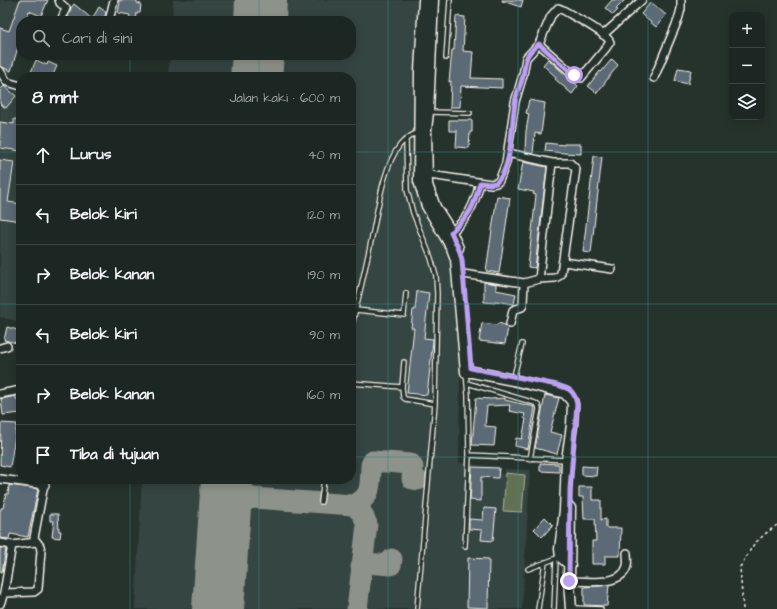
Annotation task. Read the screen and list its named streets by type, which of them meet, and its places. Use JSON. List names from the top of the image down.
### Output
{
  "page": {
    "map_buttons": ["+", "−"],
    "search": "Cari di sini",
    "heading": ["8 mnt", "Jalan kaki · 600 m"],
    "list": [
      ["Lurus", "40 m"],
      ["Belok kiri", "120 m"],
      ["Belok kanan", "190 m"],
      ["Belok kiri", "90 m"],
      ["Belok kanan", "160 m"],
      "Tiba di tujuan"
    ]
  }
}
